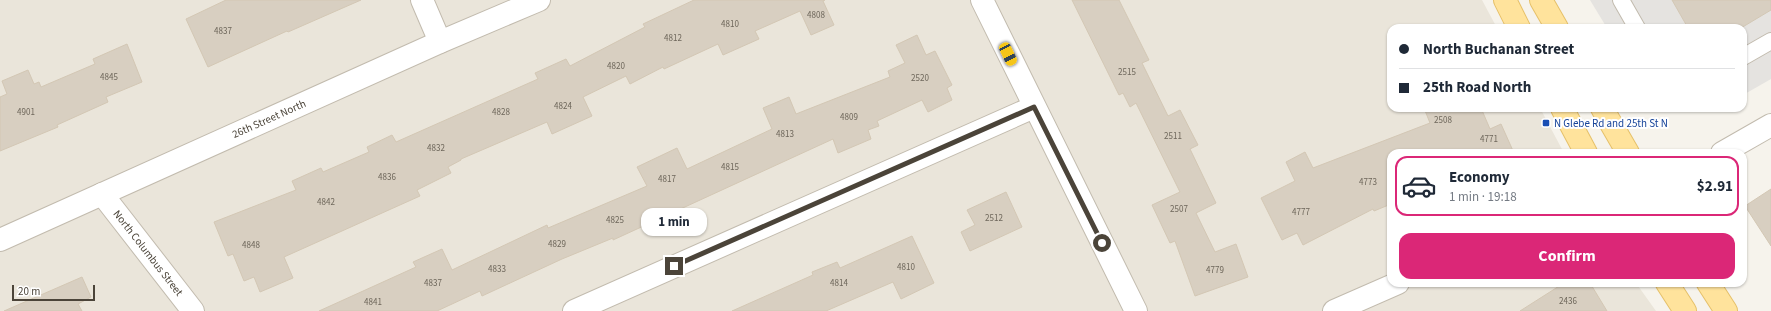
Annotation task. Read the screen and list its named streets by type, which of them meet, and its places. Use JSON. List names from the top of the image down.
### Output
{
  "streets": {
    "street": ["26th Street North", "North Columbus Street"]
  },
  "crossings": [
    ["26th Street North", "North Columbus Street"]
  ],
  "places": {
    "transit": ["N Glebe Rd and 25th St N"]
  },
  "house_numbers": [
    "4808",
    "4810",
    "4837",
    "4812",
    "4820",
    "2515",
    "4845",
    "2520",
    "4824",
    "4901",
    "4828",
    "4809",
    "2508",
    "4813",
    "2511",
    "4771",
    "4832",
    "4815",
    "4836",
    "4817",
    "4773",
    "4842",
    "2507",
    "4777",
    "2512",
    "4825",
    "4829",
    "4848",
    "4810",
    "4833",
    "4779",
    "4837",
    "4814",
    "2436",
    "4841"
  ],
  "scale_bar": "20 m",
  "page": {
    "banner": ["North Buchanan Street", "25th Road North"],
    "list": [
      {
        "name": "Economy",
        "note": "1 min · 19:18",
        "value": "$2.91"
      }
    ],
    "bubble": "1 min",
    "buttons": "Confirm",
    "scale": "20 m"
  }
}
